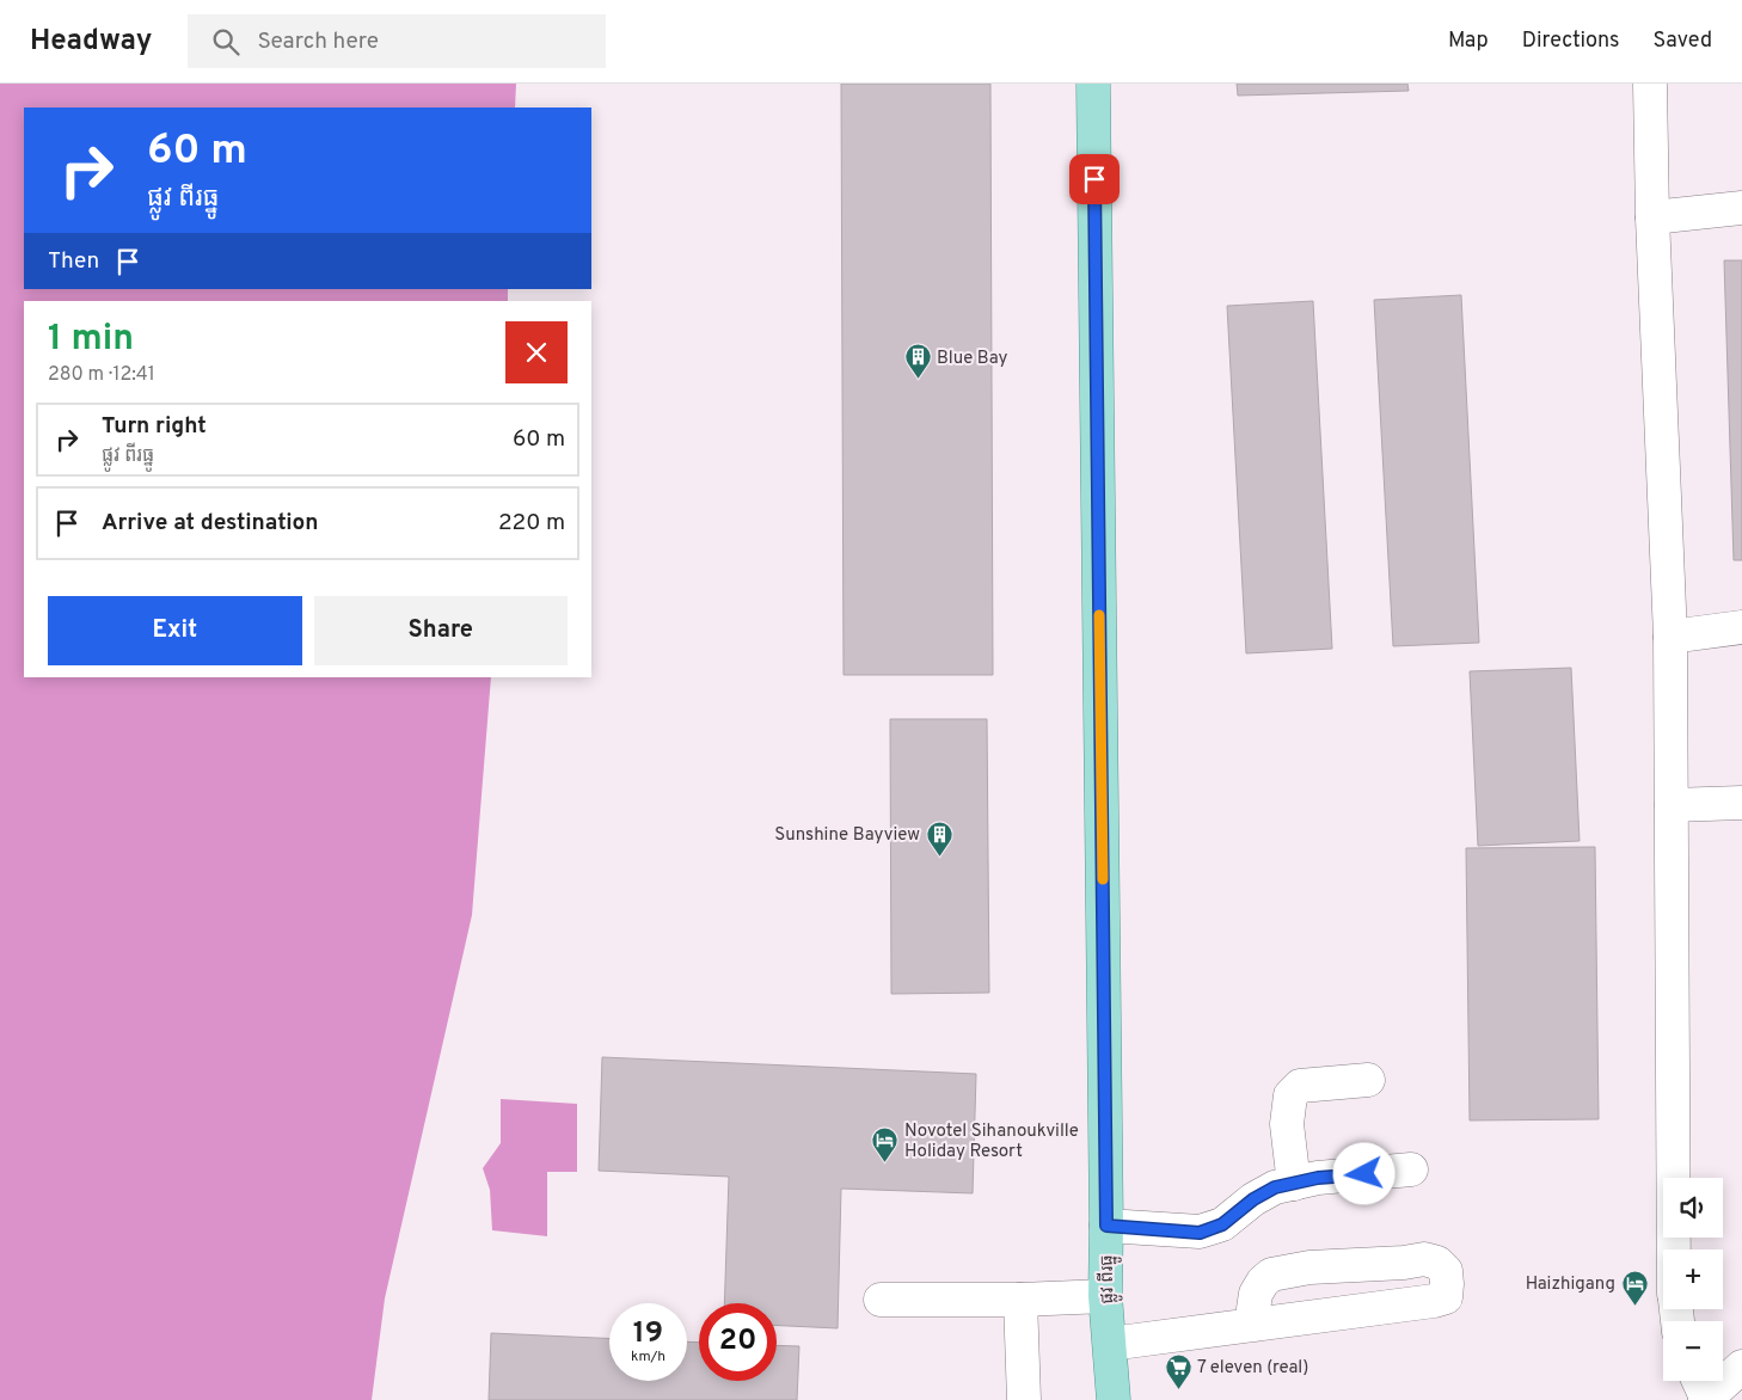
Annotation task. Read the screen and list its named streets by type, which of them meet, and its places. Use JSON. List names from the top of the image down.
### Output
{
  "streets": {
    "main road": ["ផ្លូវ ពីរធ្នូ"]
  },
  "places": {
    "building": ["Blue Bay", "Sunshine Bayview"],
    "hotel": ["Novotel Sihanoukville Holiday Resort", "Haizhigang"],
    "supermarket": ["7 eleven (real)"]
  },
  "page": {
    "header": "Headway",
    "search": "Search here",
    "nav": ["Map", "Directions", "Saved"],
    "turn": ["60 m", "ផ្លូវ ពីរធ្នូ"],
    "then": "Then",
    "heading": ["1 min", "280 m · 12:41"],
    "list": [
      {
        "name": "Turn right",
        "note": "ផ្លូវ ពីរធ្នូ",
        "value": "60 m"
      },
      {
        "name": "Arrive at destination",
        "value": "220 m"
      }
    ],
    "buttons": ["Exit", "Share"],
    "map_buttons": ["+", "−"],
    "speed": "19 km/h",
    "limit": "20"
  }
}
